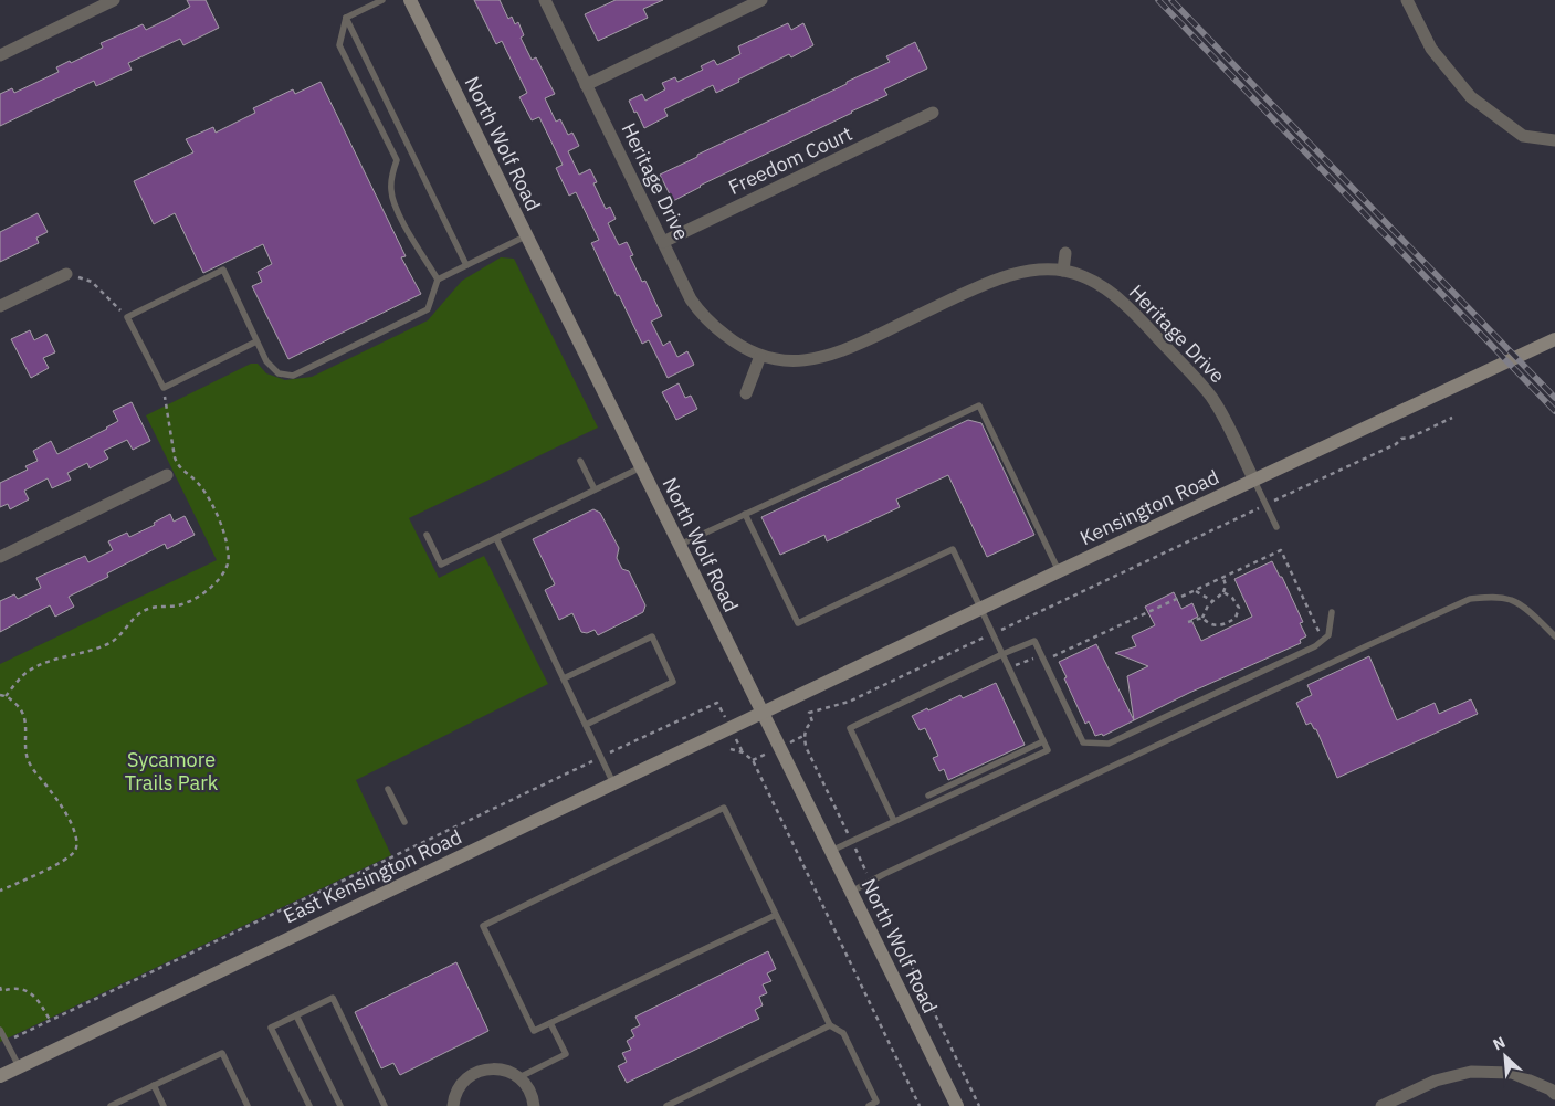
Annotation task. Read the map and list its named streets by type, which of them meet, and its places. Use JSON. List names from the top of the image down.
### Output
{
  "streets": {
    "main road": ["North Wolf Road", "Kensington Road", "East Kensington Road"],
    "street": ["Freedom Court", "Heritage Drive"]
  },
  "crossings": [
    ["North Wolf Road", "Kensington Road"],
    ["North Wolf Road", "East Kensington Road"],
    ["Freedom Court", "Heritage Drive"],
    ["Heritage Drive", "Kensington Road"],
    ["Kensington Road", "East Kensington Road"]
  ],
  "parks": ["Sycamore Trails Park"],
  "north": "top left"
}
